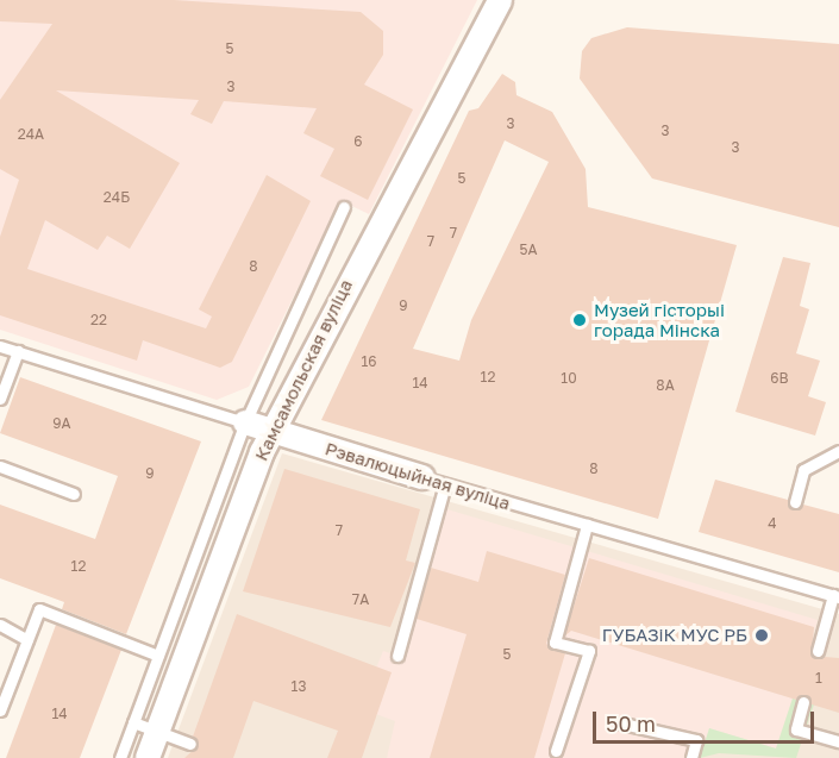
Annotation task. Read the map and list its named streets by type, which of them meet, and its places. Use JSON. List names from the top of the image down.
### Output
{
  "streets": {
    "street": ["Камсамольская вуліца", "Рэвалюцыйная вуліца"]
  },
  "crossings": [
    ["Камсамольская вуліца", "Рэвалюцыйная вуліца"]
  ],
  "places": ["Музей гісторыі горада Мінска", "ГУБАЗіК МУС РБ"],
  "house_numbers": [
    "5",
    "3",
    "3",
    "3",
    "24А",
    "6",
    "3",
    "5",
    "24Б",
    "7",
    "7",
    "5А",
    "8",
    "9",
    "22",
    "16",
    "12",
    "10",
    "6В",
    "14",
    "8А",
    "9А",
    "8",
    "9",
    "4",
    "7",
    "12",
    "7А",
    "5",
    "1",
    "13",
    "14"
  ],
  "scale_bar": "50 m"
}
